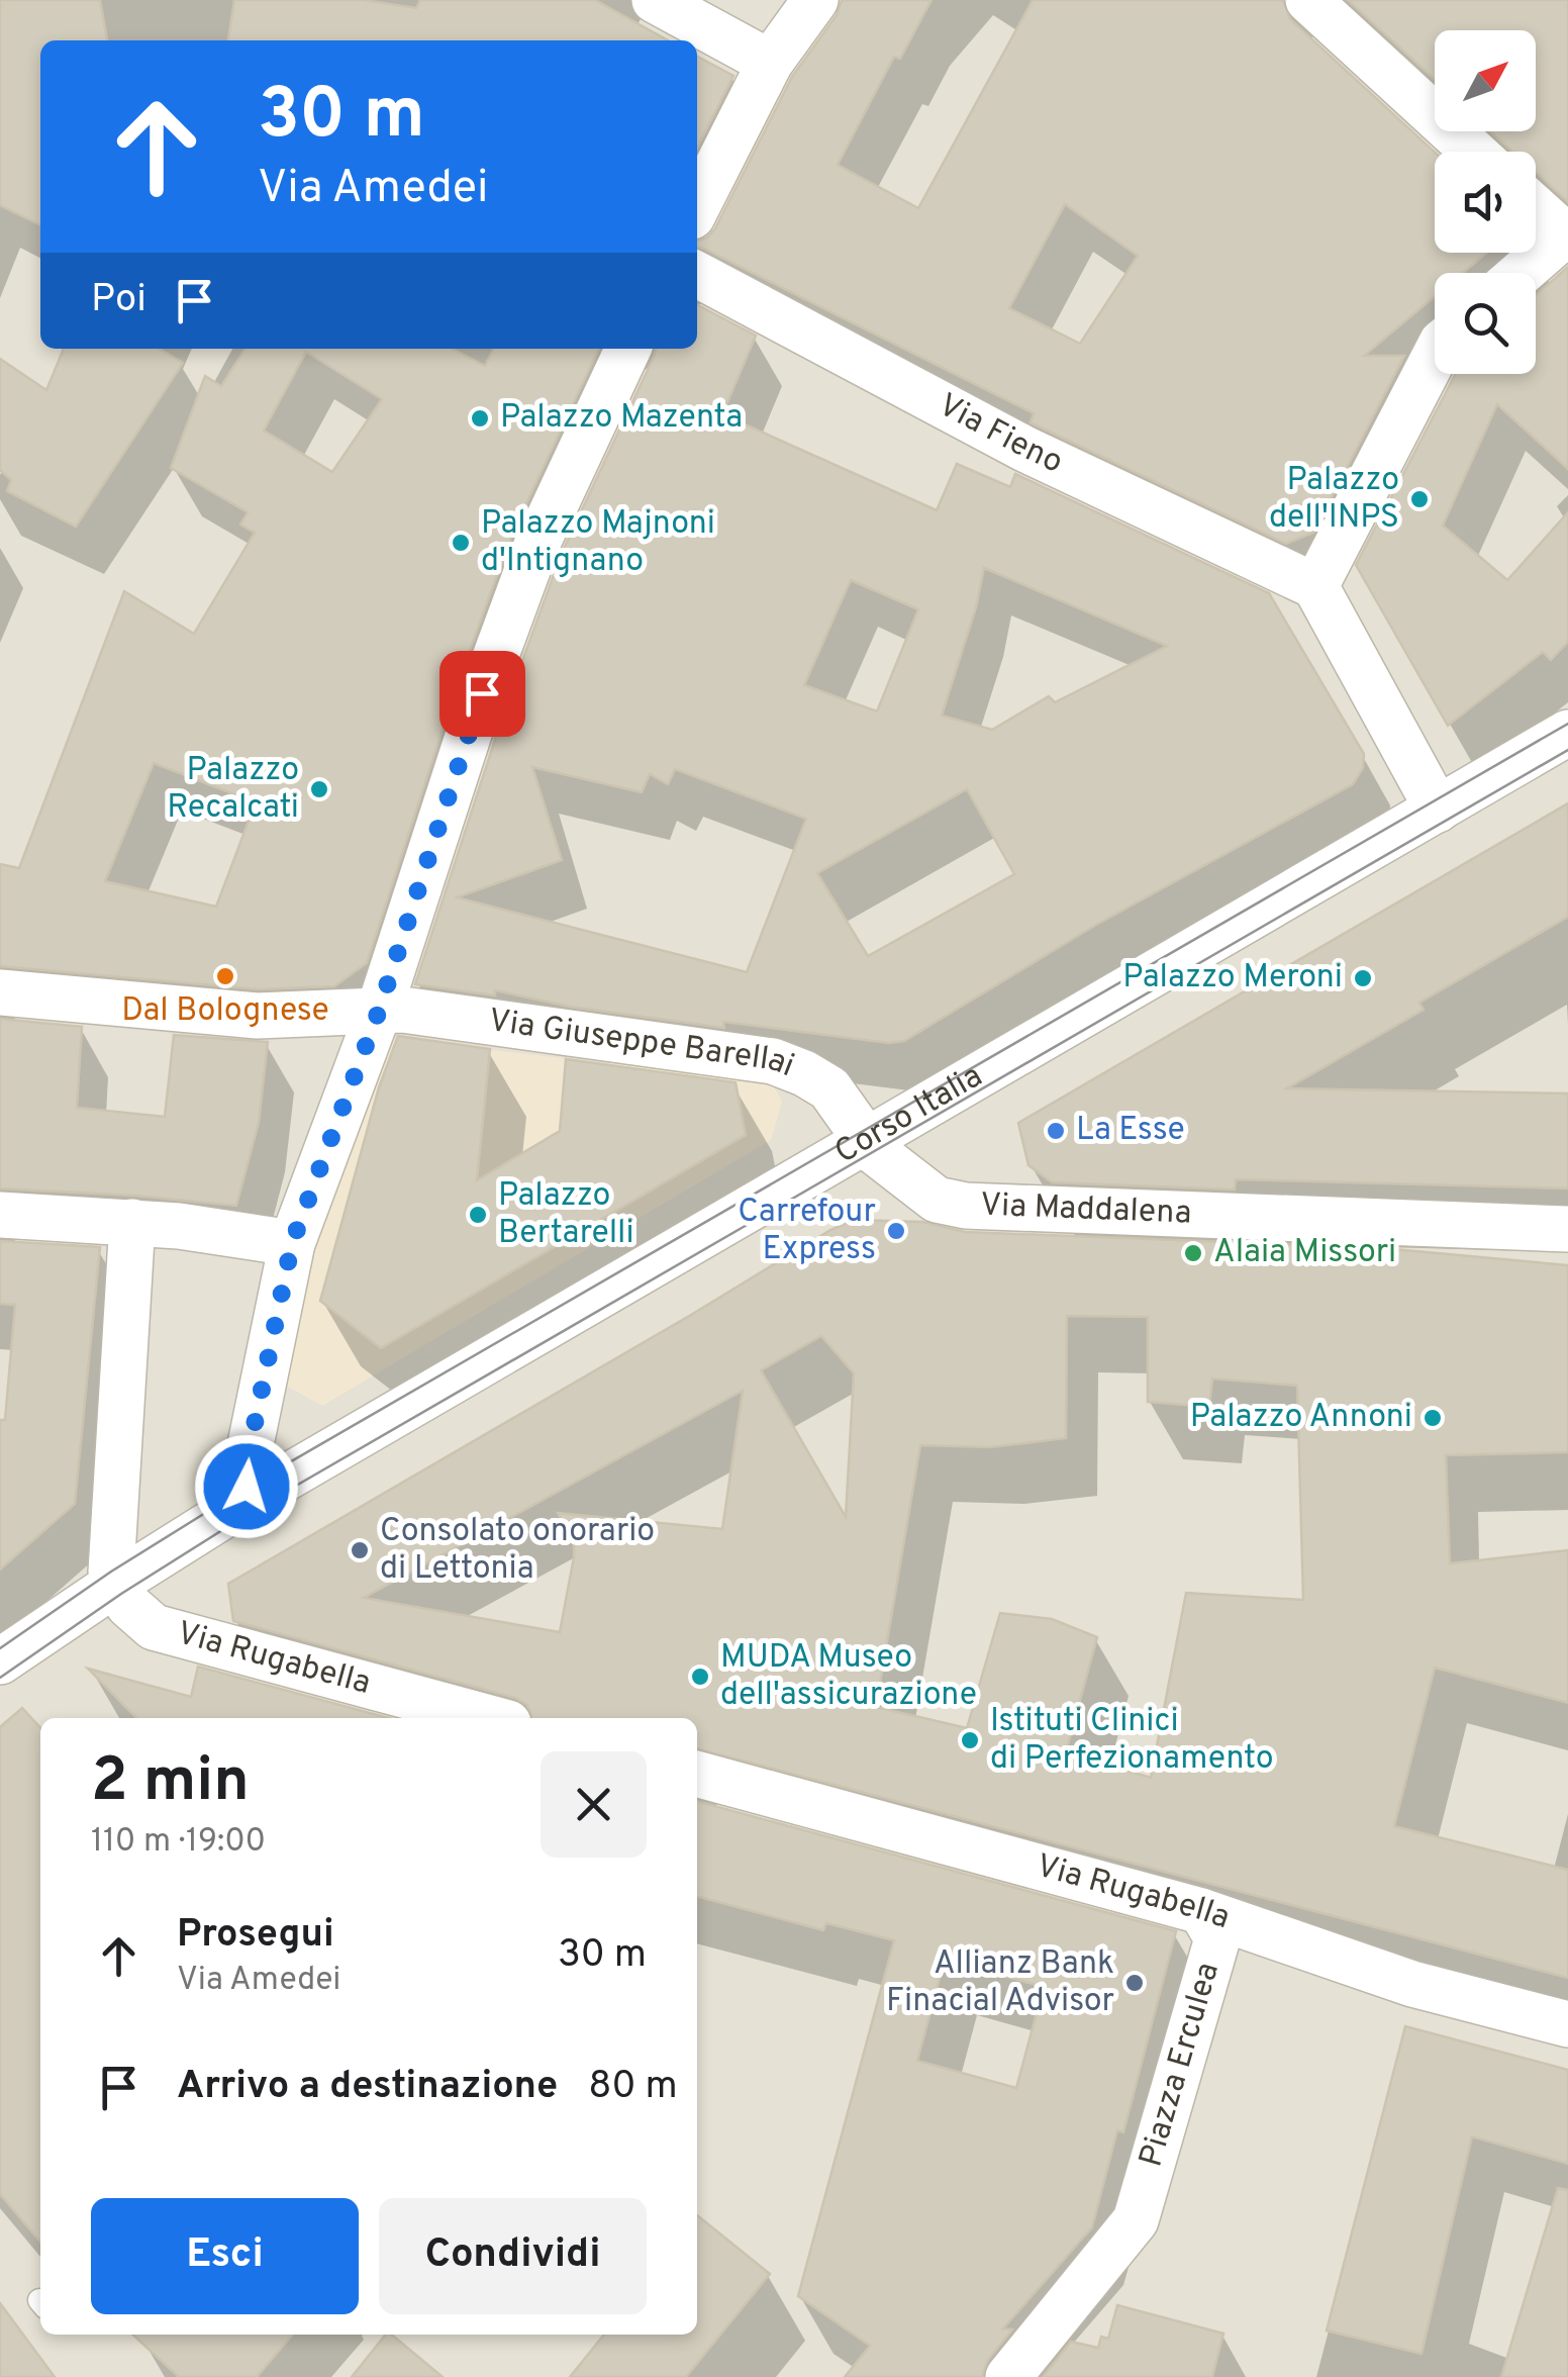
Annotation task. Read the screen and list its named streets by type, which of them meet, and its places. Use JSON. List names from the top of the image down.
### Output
{
  "streets": {
    "street": [
      "Via Fieno",
      "Via Giuseppe Barellai",
      "Corso Italia",
      "Via Maddalena",
      "Via Rugabella",
      "Piazza Erculea"
    ]
  },
  "crossings": [
    ["Via Giuseppe Barellai", "Corso Italia"],
    ["Via Giuseppe Barellai", "Via Maddalena"],
    ["Corso Italia", "Via Maddalena"],
    ["Corso Italia", "Via Rugabella"],
    ["Via Rugabella", "Piazza Erculea"]
  ],
  "places": [
    "Palazzo Mazenta",
    "Palazzo dell'INPS",
    "Palazzo Majnoni d'Intignano",
    "Palazzo Recalcati",
    "Dal Bolognese",
    "Palazzo Meroni",
    "La Esse",
    "Palazzo Bertarelli",
    "Carrefour Express",
    "Alaia Missori",
    "Palazzo Annoni",
    "Consolato onorario di Lettonia",
    "MUDA Museo dell'assicurazione",
    "Istituti Clinici di Perfezionamento",
    "Allianz Bank Finacial Advisor"
  ],
  "north": "top right",
  "page": {
    "turn": ["30 m", "Via Amedei"],
    "then": "Poi",
    "heading": ["2 min", "110 m · 19:00"],
    "list": [
      {
        "name": "Prosegui",
        "note": "Via Amedei",
        "value": "30 m"
      },
      {
        "name": "Arrivo a destinazione",
        "value": "80 m"
      }
    ],
    "buttons": ["Esci", "Condividi"]
  }
}
